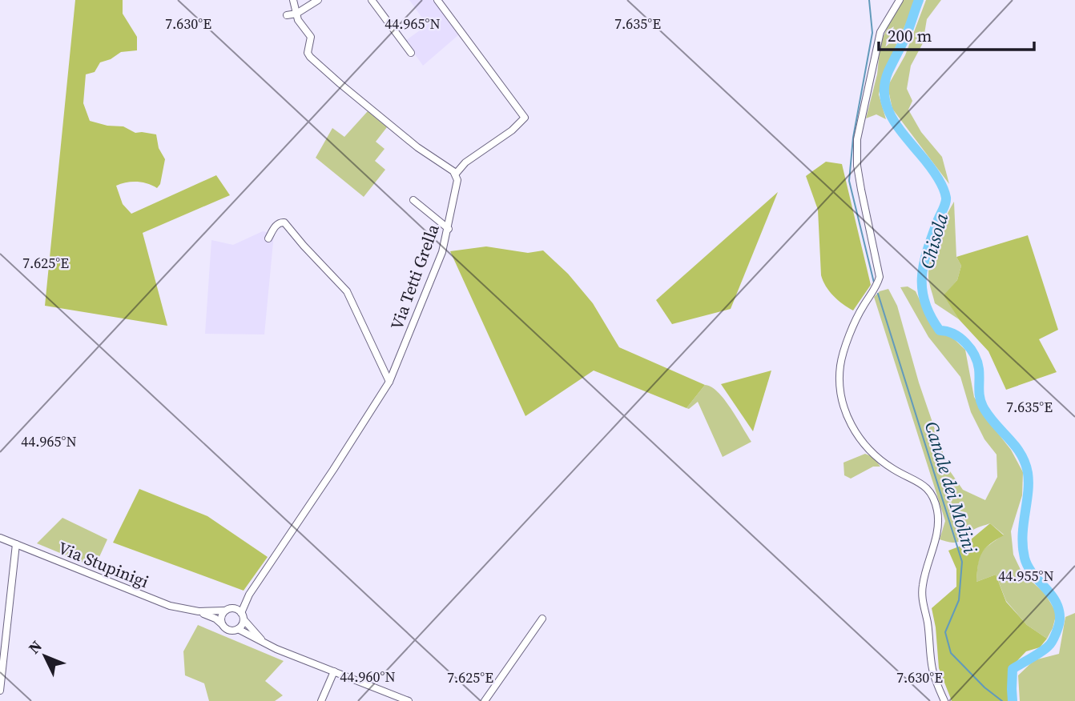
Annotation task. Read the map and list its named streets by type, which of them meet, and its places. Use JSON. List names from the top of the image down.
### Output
{
  "streets": {
    "street": ["Via Tetti Grella", "Via Stupinigi"]
  },
  "crossings": [
    ["Via Tetti Grella", "Via Stupinigi"]
  ],
  "water": ["Chisola", "Canale dei Molini"],
  "scale_bar": "200 m",
  "north": "top left",
  "coordinates": [
    "7.630°E",
    "7.635°E",
    "44.965°N",
    "7.625°E",
    "44.955°N",
    "44.960°N"
  ]
}
